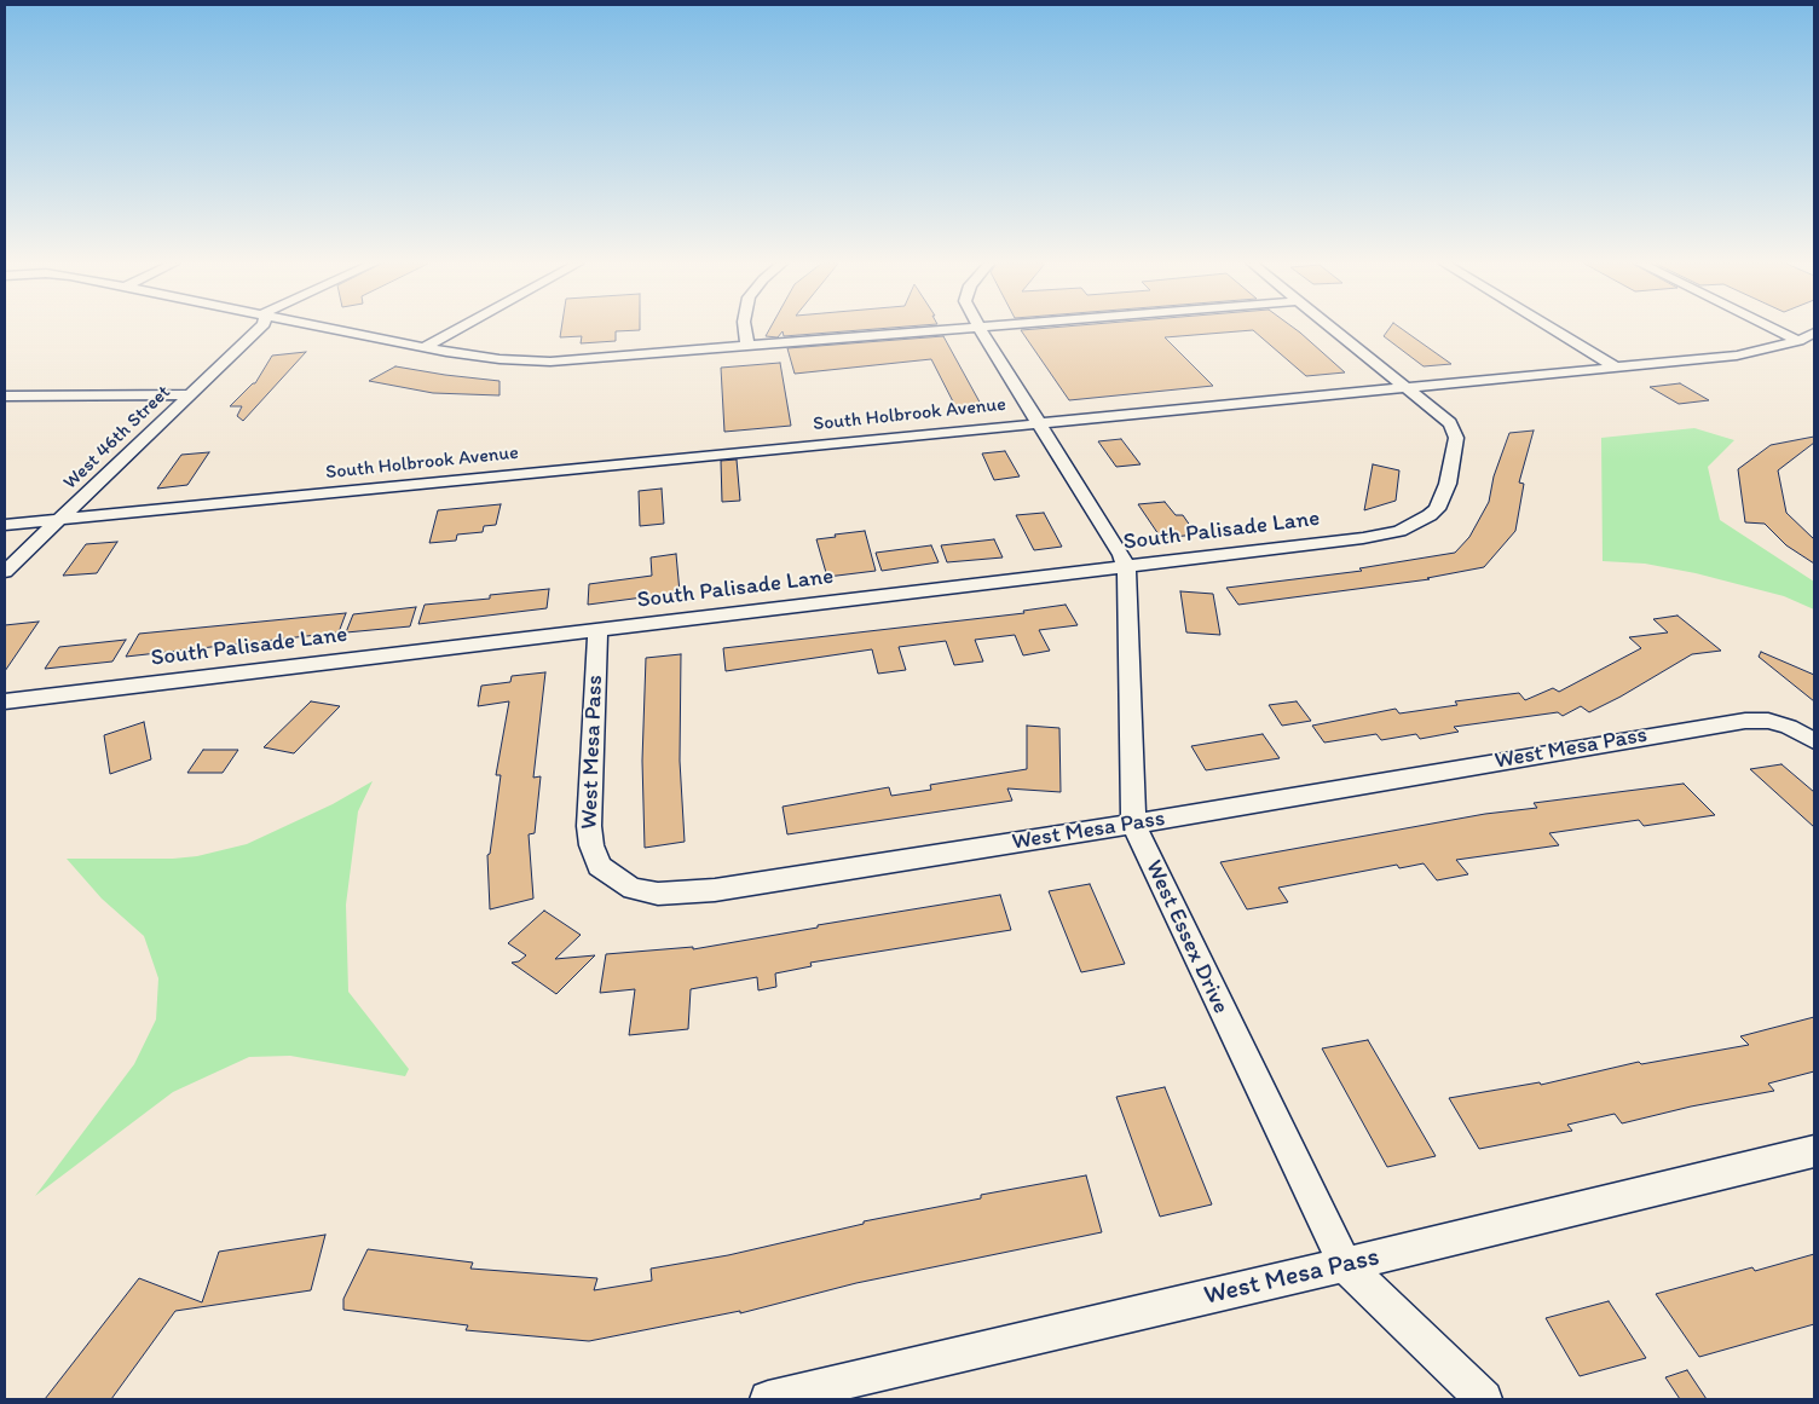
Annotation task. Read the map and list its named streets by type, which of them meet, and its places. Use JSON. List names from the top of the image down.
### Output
{
  "streets": {
    "street": [
      "South Holbrook Avenue",
      "West 46th Street",
      "South Palisade Lane",
      "West Mesa Pass",
      "West Essex Drive"
    ]
  },
  "crossings": [
    ["South Holbrook Avenue", "West 46th Street"],
    ["South Holbrook Avenue", "South Palisade Lane"],
    ["South Holbrook Avenue", "West Essex Drive"],
    ["South Palisade Lane", "West Mesa Pass"],
    ["South Palisade Lane", "West Essex Drive"],
    ["West Mesa Pass", "West Essex Drive"]
  ]
}
